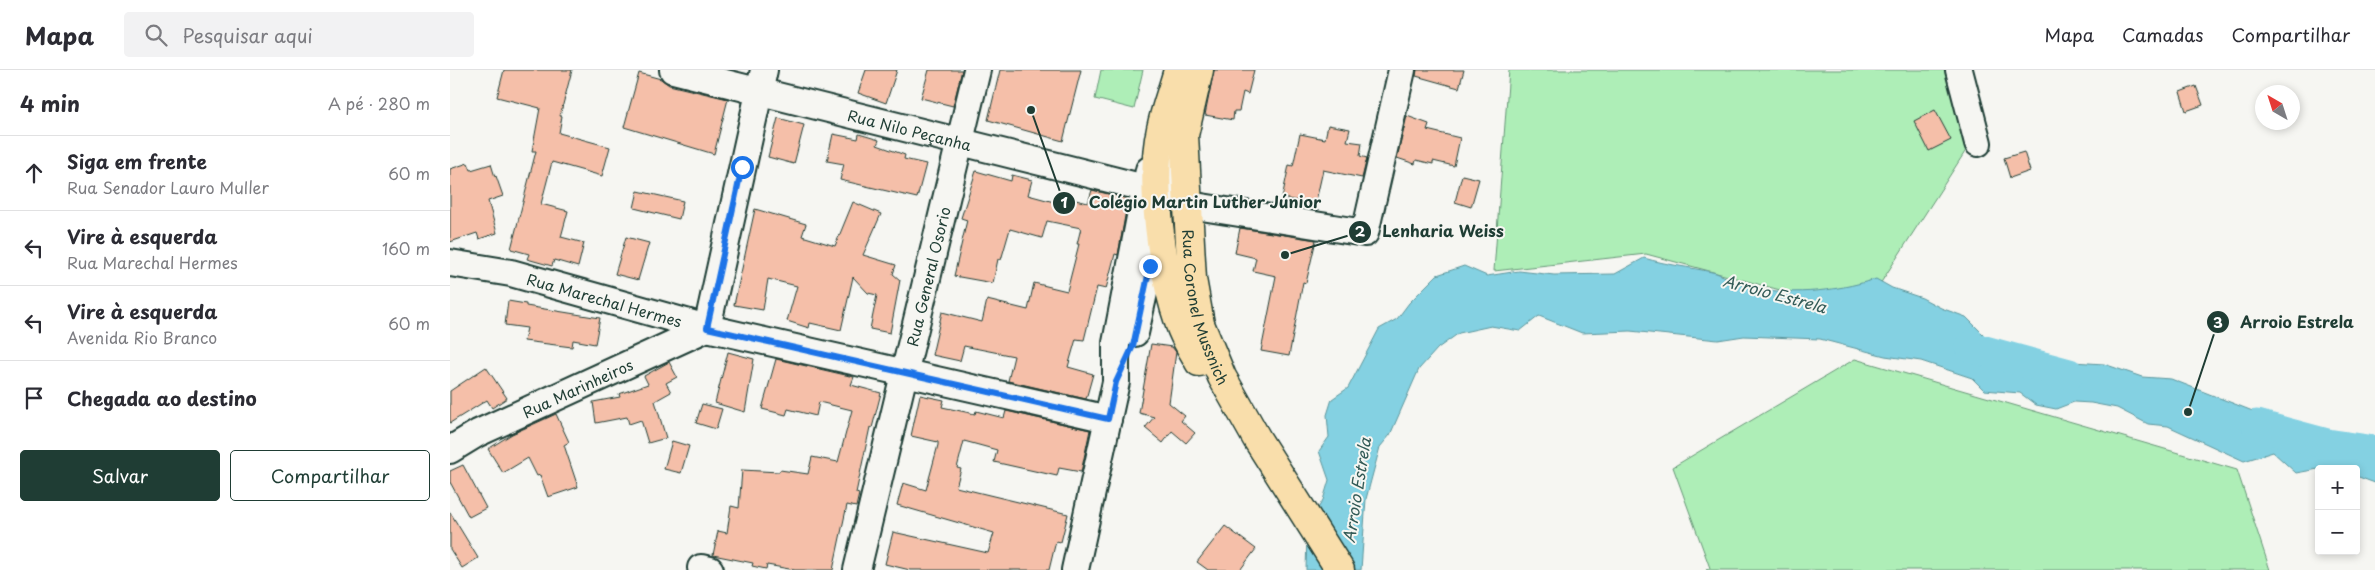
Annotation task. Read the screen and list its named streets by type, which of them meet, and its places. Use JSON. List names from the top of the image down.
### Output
{
  "streets": {
    "main road": ["Rua Coronel Mussnich"],
    "street": [
      "Rua Nilo Peçanha",
      "Rua General Osorio",
      "Rua Marechal Hermes",
      "Rua Marinheiros"
    ]
  },
  "crossings": [
    ["Rua Nilo Peçanha", "Rua General Osorio"],
    ["Rua Nilo Peçanha", "Rua Coronel Mussnich"],
    ["Rua General Osorio", "Rua Marechal Hermes"],
    ["Rua Marechal Hermes", "Rua Marinheiros"]
  ],
  "water": ["Arroio Estrela"],
  "places": ["Colégio Martin Luther Júnior", "Lenharia Weiss", "Arroio Estrela"],
  "north": "top left",
  "page": {
    "header": "Mapa",
    "search": "Pesquisar aqui",
    "nav": ["Mapa", "Camadas", "Compartilhar"],
    "heading": ["4 min", "A pé · 280 m"],
    "list": [
      ["Siga em frente", "Rua Senador Lauro Muller", "60 m"],
      ["Vire à esquerda", "Rua Marechal Hermes", "160 m"],
      ["Vire à esquerda", "Avenida Rio Branco", "60 m"],
      "Chegada ao destino"
    ],
    "buttons": ["Salvar", "Compartilhar"],
    "map_buttons": ["+", "−"]
  }
}
